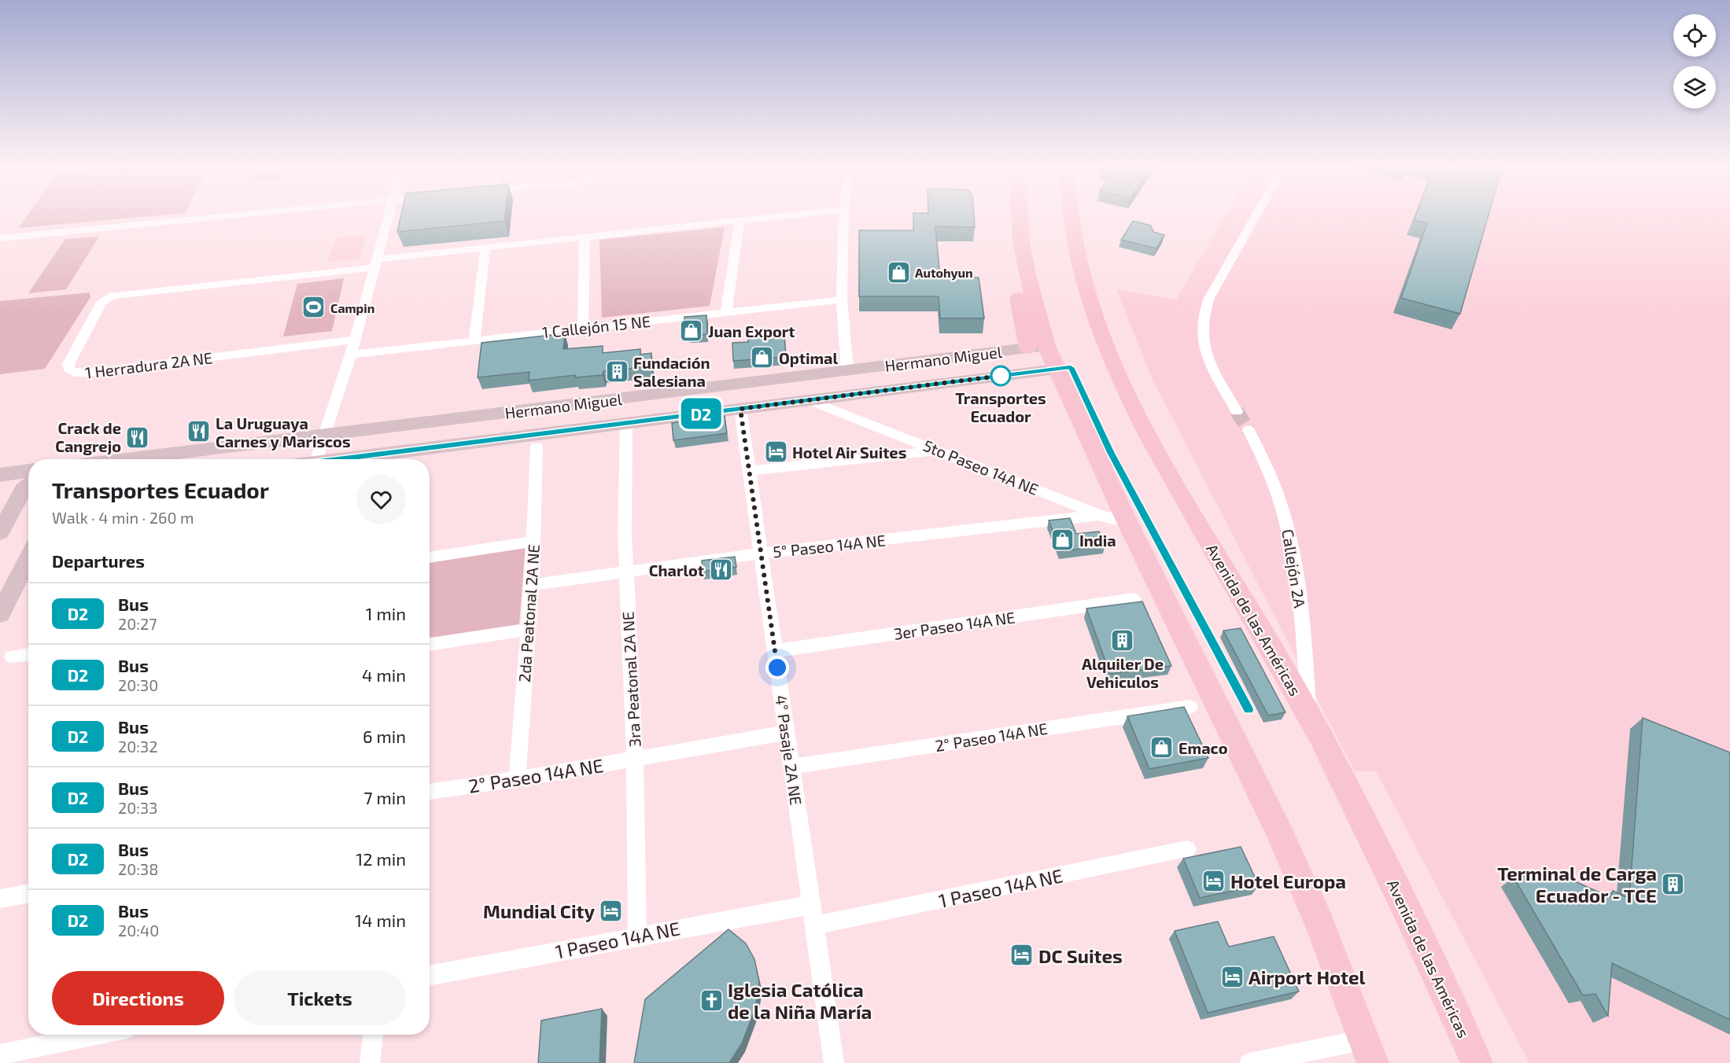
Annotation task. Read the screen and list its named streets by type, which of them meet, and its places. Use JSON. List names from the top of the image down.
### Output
{
  "streets": {
    "main road": ["Avenida de las Américas"],
    "street": [
      "1 Callejón 15 NE",
      "Hermano Miguel",
      "1 Herradura 2A NE",
      "5to Paseo 14A NE",
      "5° Paseo 14A NE",
      "Callejón 2A",
      "2da Peatonal 2A NE",
      "3er Paseo 14A NE",
      "3ra Peatonal 2A NE",
      "2° Paseo 14A NE",
      "4° Pasaje 2A NE",
      "1 Paseo 14A NE"
    ]
  },
  "crossings": [
    ["Hermano Miguel", "5to Paseo 14A NE"],
    ["Hermano Miguel", "3ra Peatonal 2A NE"],
    ["Hermano Miguel", "4° Pasaje 2A NE"],
    ["5to Paseo 14A NE", "5° Paseo 14A NE"],
    ["5° Paseo 14A NE", "2da Peatonal 2A NE"],
    ["5° Paseo 14A NE", "3ra Peatonal 2A NE"],
    ["5° Paseo 14A NE", "4° Pasaje 2A NE"],
    ["Callejón 2A", "Avenida de las Américas"],
    ["2da Peatonal 2A NE", "2° Paseo 14A NE"],
    ["3er Paseo 14A NE", "4° Pasaje 2A NE"],
    ["3ra Peatonal 2A NE", "2° Paseo 14A NE"],
    ["3ra Peatonal 2A NE", "1 Paseo 14A NE"],
    ["2° Paseo 14A NE", "4° Pasaje 2A NE"],
    ["4° Pasaje 2A NE", "1 Paseo 14A NE"]
  ],
  "places": {
    "shop": [
      "Autohyun",
      "Juan Export",
      "Optimal",
      "India",
      "Emaco"
    ],
    "sports": ["Campin"],
    "building": ["Fundación Salesiana", "Alquiler De Vehiculos", "Terminal de Carga Ecuador - TCE"],
    "other": ["Transportes Ecuador"],
    "restaurant": ["La Uruguaya Carnes y Mariscos", "Crack de Cangrejo", "Charlot"],
    "hotel": [
      "Hotel Air Suites",
      "Hotel Europa",
      "Mundial City",
      "DC Suites",
      "Airport Hotel"
    ],
    "church": ["Iglesia Católica de la Niña María"]
  },
  "lines": ["bus line D2"],
  "page": {
    "on_map": "D2",
    "heading": [
      ["Transportes Ecuador", "Walk · 4 min · 260 m"],
      "Departures"
    ],
    "list": [
      {
        "mark": "D2",
        "name": "Bus",
        "note": "20:27",
        "value": "1 min"
      },
      {
        "mark": "D2",
        "name": "Bus",
        "note": "20:30",
        "value": "4 min"
      },
      {
        "mark": "D2",
        "name": "Bus",
        "note": "20:32",
        "value": "6 min"
      },
      {
        "mark": "D2",
        "name": "Bus",
        "note": "20:33",
        "value": "7 min"
      },
      {
        "mark": "D2",
        "name": "Bus",
        "note": "20:38",
        "value": "12 min"
      },
      {
        "mark": "D2",
        "name": "Bus",
        "note": "20:40",
        "value": "14 min"
      }
    ],
    "buttons": ["Directions", "Tickets"]
  }
}
